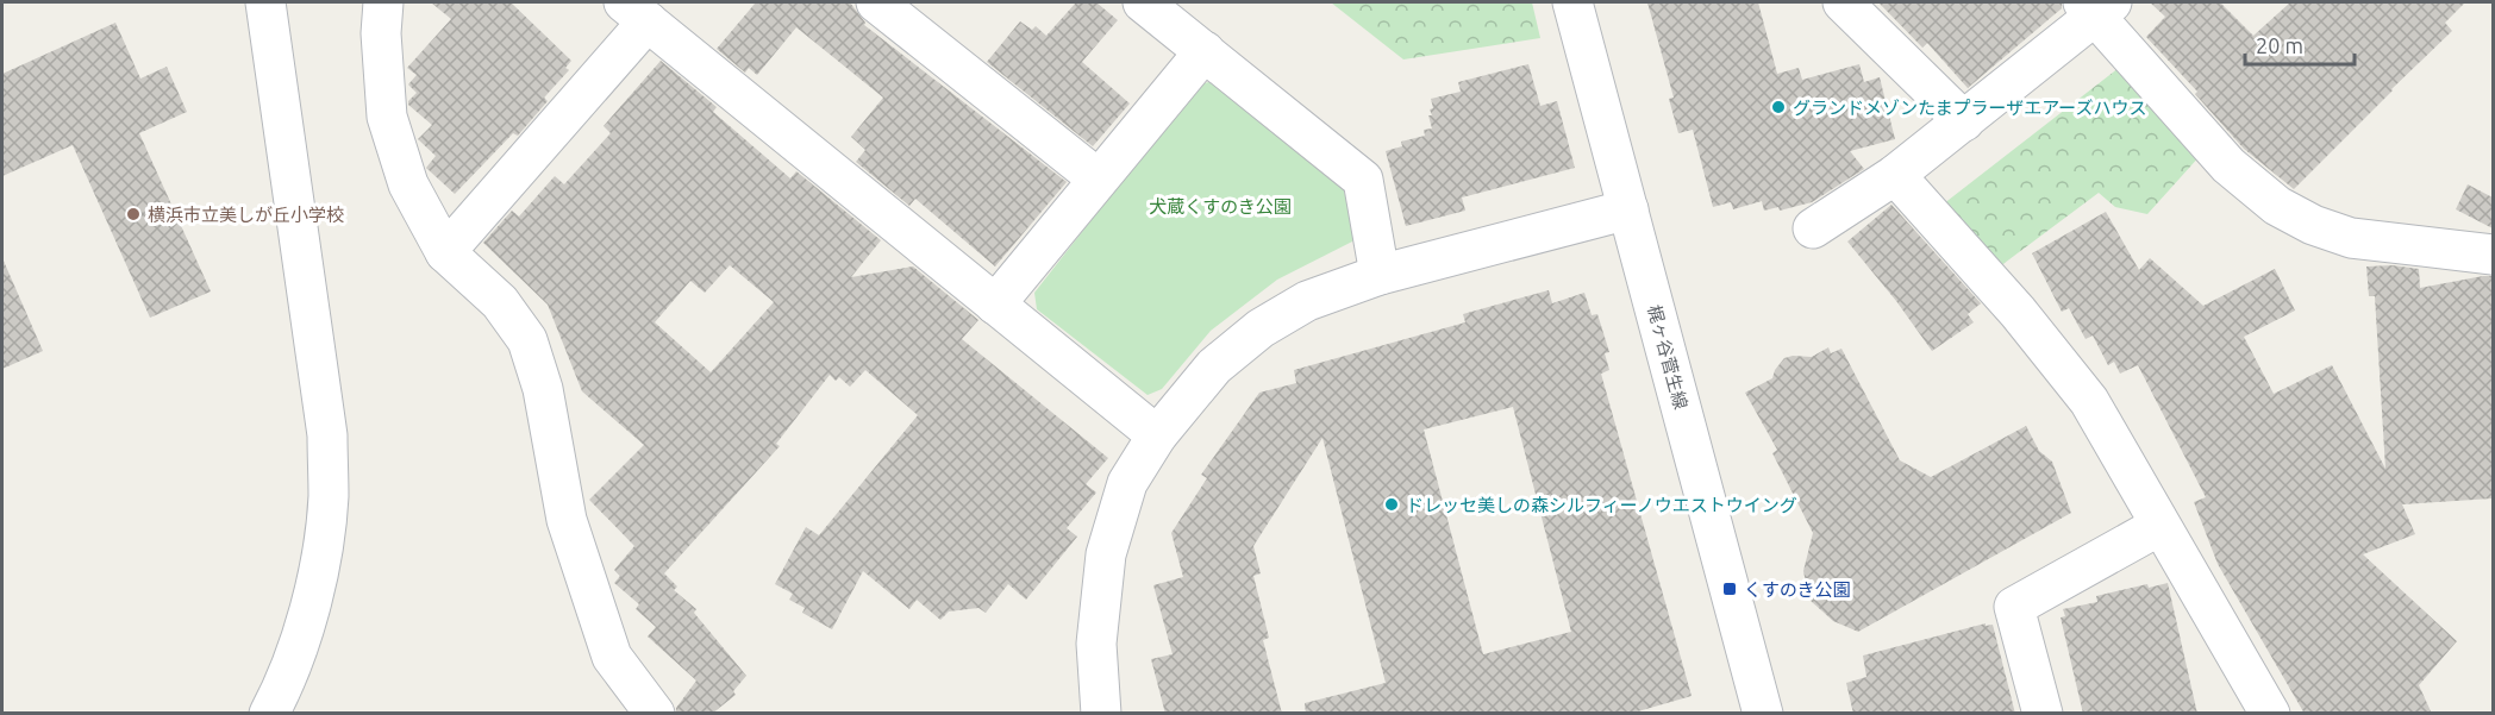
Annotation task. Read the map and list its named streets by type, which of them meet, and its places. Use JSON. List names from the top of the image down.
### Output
{
  "streets": {
    "street": ["梶ヶ谷菅生線"]
  },
  "parks": ["犬蔵くすのき公園"],
  "places": {
    "other": ["グランドメゾンたまプラーザエアーズハウス", "横浜市立美しが丘小学校", "ドレッセ美しの森シルフィーノウエストウイング"],
    "transit": ["くすのき公園"]
  },
  "scale_bar": "20 m"
}
